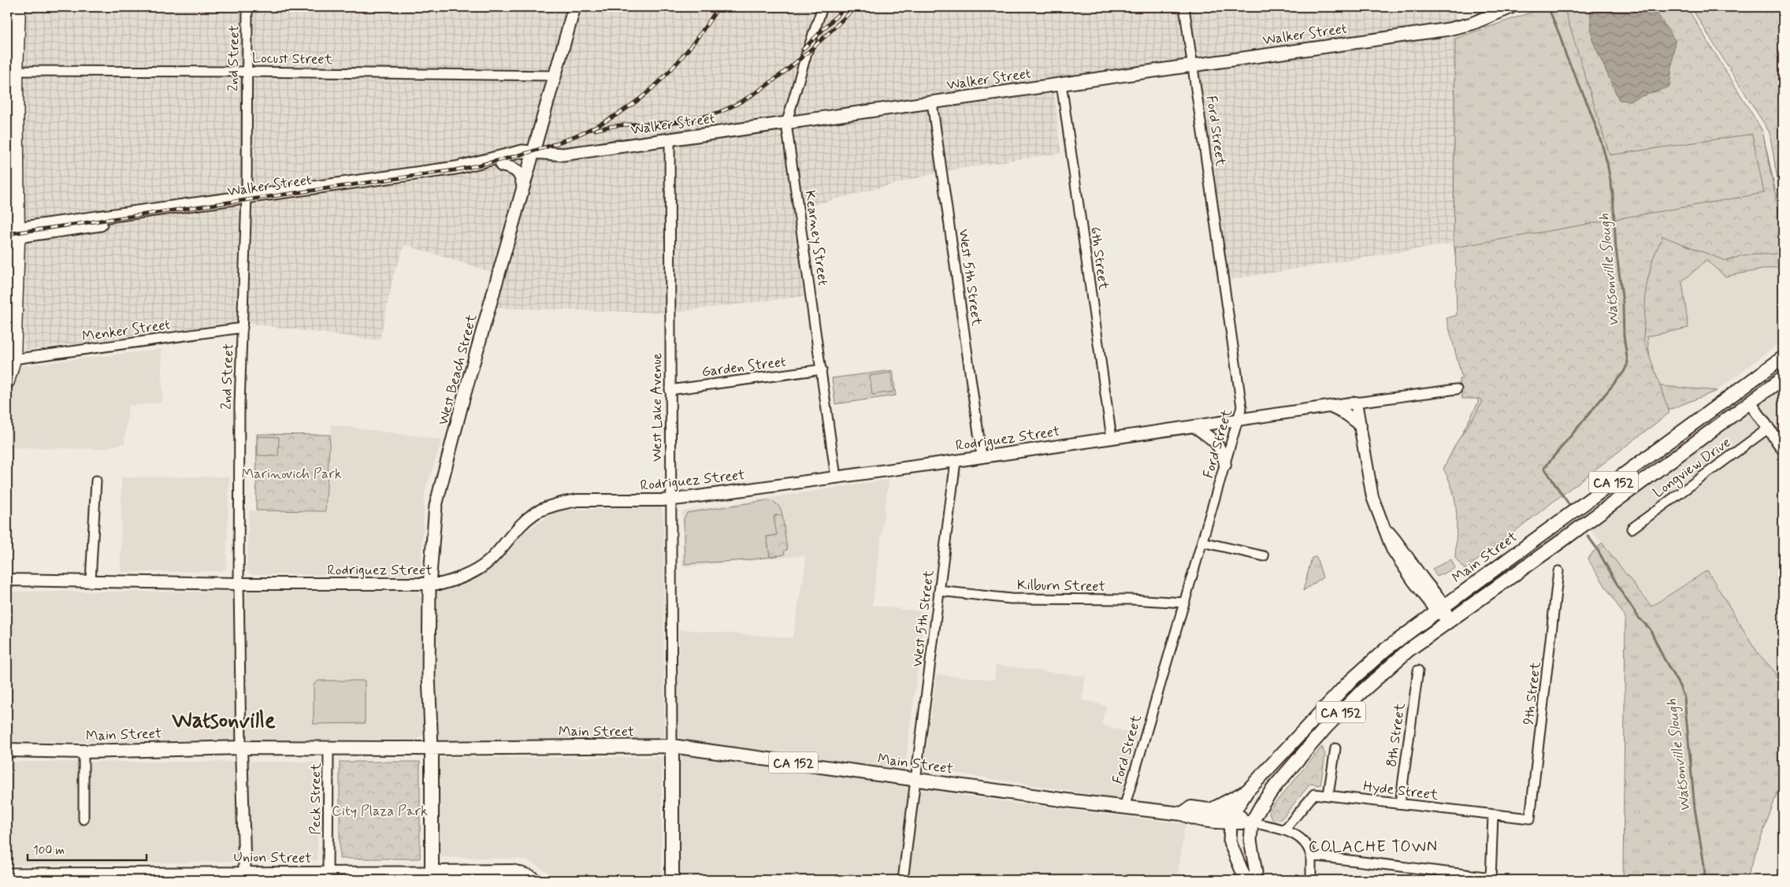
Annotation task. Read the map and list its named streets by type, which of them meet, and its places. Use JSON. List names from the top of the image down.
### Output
{
  "streets": {
    "main road": [
      "Walker Street",
      "West Beach Street",
      "CA 152",
      "Main Street"
    ],
    "street": [
      "2nd Street",
      "Locust Street",
      "Ford Street",
      "Kearney Street",
      "6th Street",
      "West 5th Street",
      "Menker Street",
      "Garden Street",
      "West Lake Avenue",
      "Rodriguez Street",
      "Longview Drive",
      "Kilburn Street",
      "9th Street",
      "8th Street",
      "Hyde Street",
      "Peck Street",
      "Union Street"
    ]
  },
  "crossings": [
    ["Walker Street", "2nd Street"],
    ["Walker Street", "Ford Street"],
    ["Walker Street", "Kearney Street"],
    ["Walker Street", "6th Street"],
    ["Walker Street", "West 5th Street"],
    ["Walker Street", "West Beach Street"],
    ["Walker Street", "West Lake Avenue"],
    ["2nd Street", "Locust Street"],
    ["2nd Street", "Menker Street"],
    ["2nd Street", "Rodriguez Street"],
    ["2nd Street", "Main Street"],
    ["Locust Street", "West Beach Street"],
    ["Ford Street", "Rodriguez Street"],
    ["Ford Street", "Main Street"],
    ["Ford Street", "Kilburn Street"],
    ["Kearney Street", "Garden Street"],
    ["Kearney Street", "Rodriguez Street"],
    ["6th Street", "Rodriguez Street"],
    ["West 5th Street", "Rodriguez Street"],
    ["West 5th Street", "Main Street"],
    ["West 5th Street", "Kilburn Street"],
    ["Garden Street", "West Lake Avenue"],
    ["West Beach Street", "Rodriguez Street"],
    ["West Beach Street", "Main Street"],
    ["West Lake Avenue", "Rodriguez Street"],
    ["West Lake Avenue", "Main Street"],
    ["CA 152", "Main Street"],
    ["Main Street", "Peck Street"],
    ["9th Street", "Hyde Street"],
    ["8th Street", "Hyde Street"],
    ["Peck Street", "Union Street"]
  ],
  "districts": ["Watsonville", "COLACHE TOWN"],
  "water": ["Watsonville Slough"],
  "parks": ["Marinovich Park", "City Plaza Park"],
  "scale_bar": "100 m"
}
